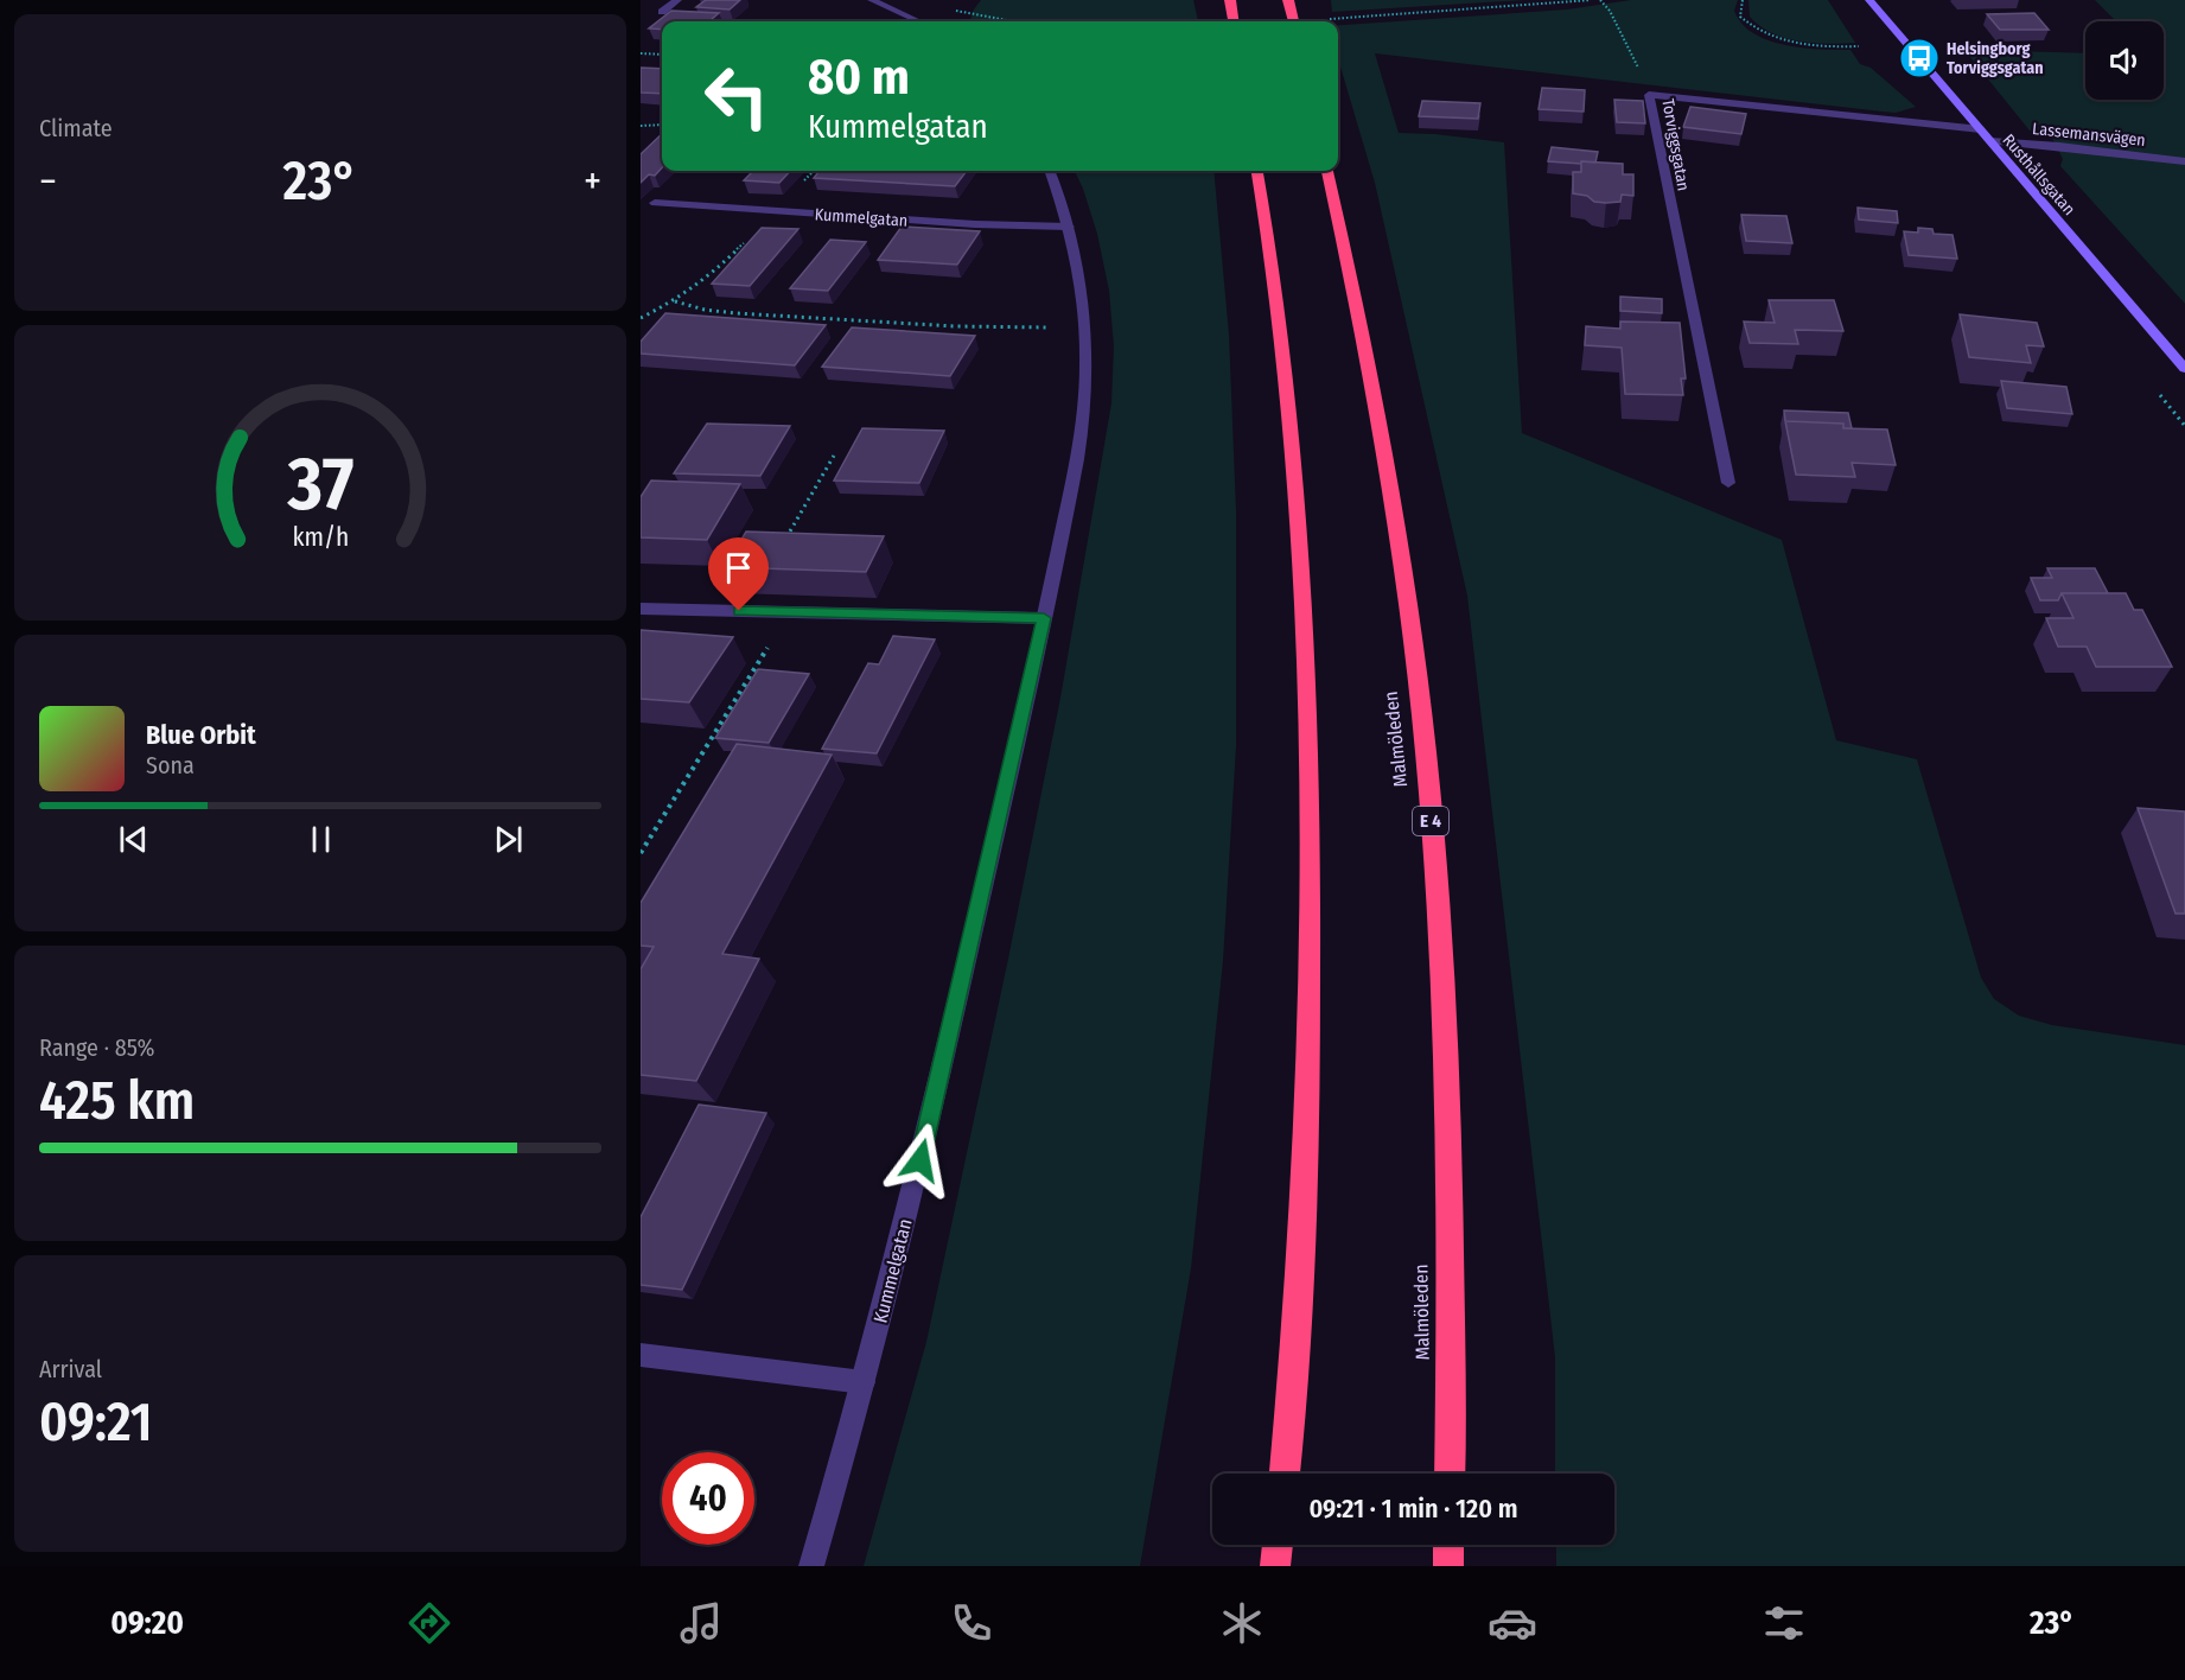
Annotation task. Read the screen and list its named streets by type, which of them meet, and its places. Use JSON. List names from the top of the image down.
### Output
{
  "streets": {
    "highway": ["Malmöleden", "E 4"],
    "main road": ["Rusthållsgatan"],
    "street": ["Lassemansvägen", "Torviggsgatan", "Kummelgatan"]
  },
  "crossings": [
    ["Lassemansvägen", "Rusthållsgatan"],
    ["Torviggsgatan", "Rusthållsgatan"]
  ],
  "places": {
    "bus stop": ["Helsingborg Torviggsgatan"]
  },
  "page": {
    "tile": [
      "Climate",
      ["Range · 85%", "425 km"],
      ["Arrival", "09:21"]
    ],
    "turn": ["80 m", "Kummelgatan"],
    "heat": ["−", "23°", "+"],
    "song": ["Blue Orbit", "Sona"],
    "limit": "40",
    "trip": "09:21 · 1 min · 120 m",
    "tabs": ["09:20", "23°"],
    "gauge": ["37", "km/h"]
  }
}
